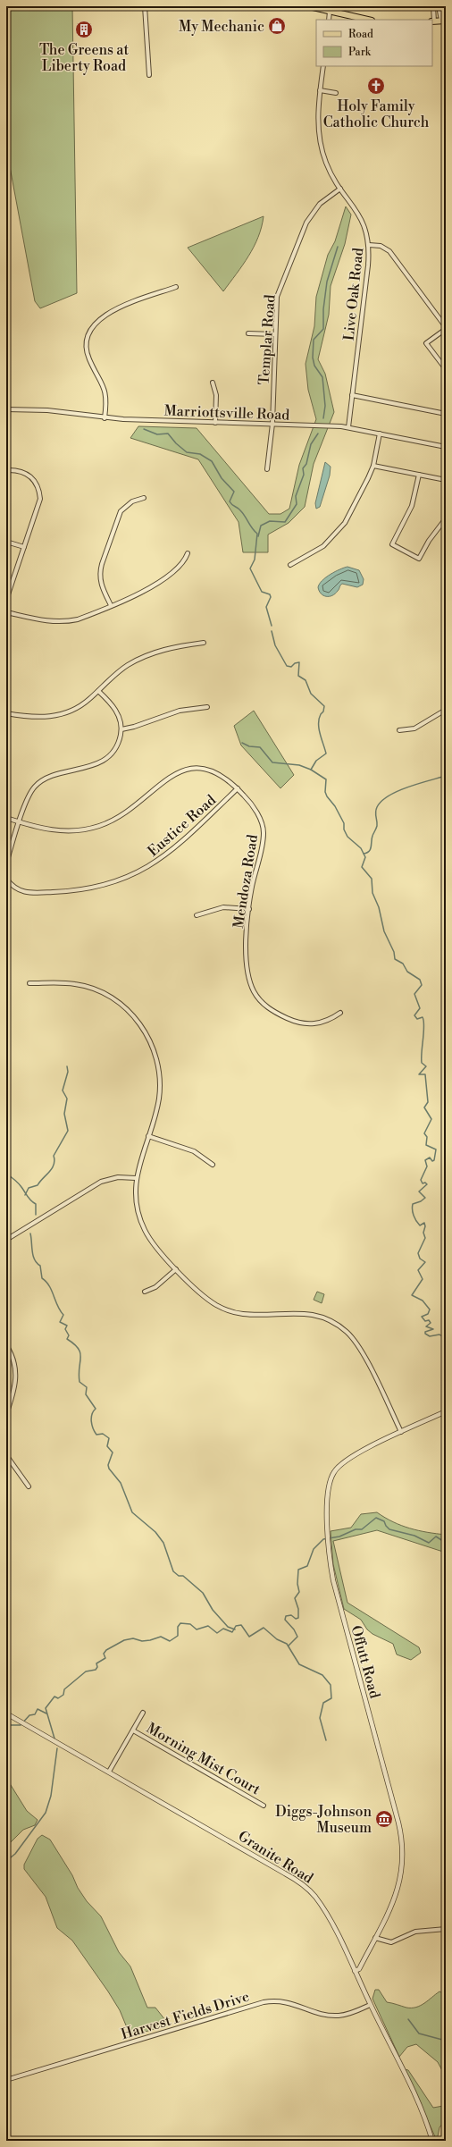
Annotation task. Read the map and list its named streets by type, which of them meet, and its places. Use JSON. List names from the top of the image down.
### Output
{
  "streets": {
    "street": [
      "Live Oak Road",
      "Templar Road",
      "Marriottsville Road",
      "Eustice Road",
      "Mendoza Road",
      "Offutt Road",
      "Morning Mist Court",
      "Granite Road",
      "Harvest Fields Drive"
    ]
  },
  "crossings": [
    ["Live Oak Road", "Templar Road"],
    ["Live Oak Road", "Marriottsville Road"],
    ["Templar Road", "Marriottsville Road"],
    ["Eustice Road", "Mendoza Road"],
    ["Offutt Road", "Granite Road"],
    ["Granite Road", "Harvest Fields Drive"]
  ],
  "places": {
    "shop": ["My Mechanic"],
    "building": ["The Greens at Liberty Road"],
    "church": ["Holy Family Catholic Church"],
    "museum": ["Diggs-Johnson Museum"]
  },
  "legend": ["Road", "Park"]
}
